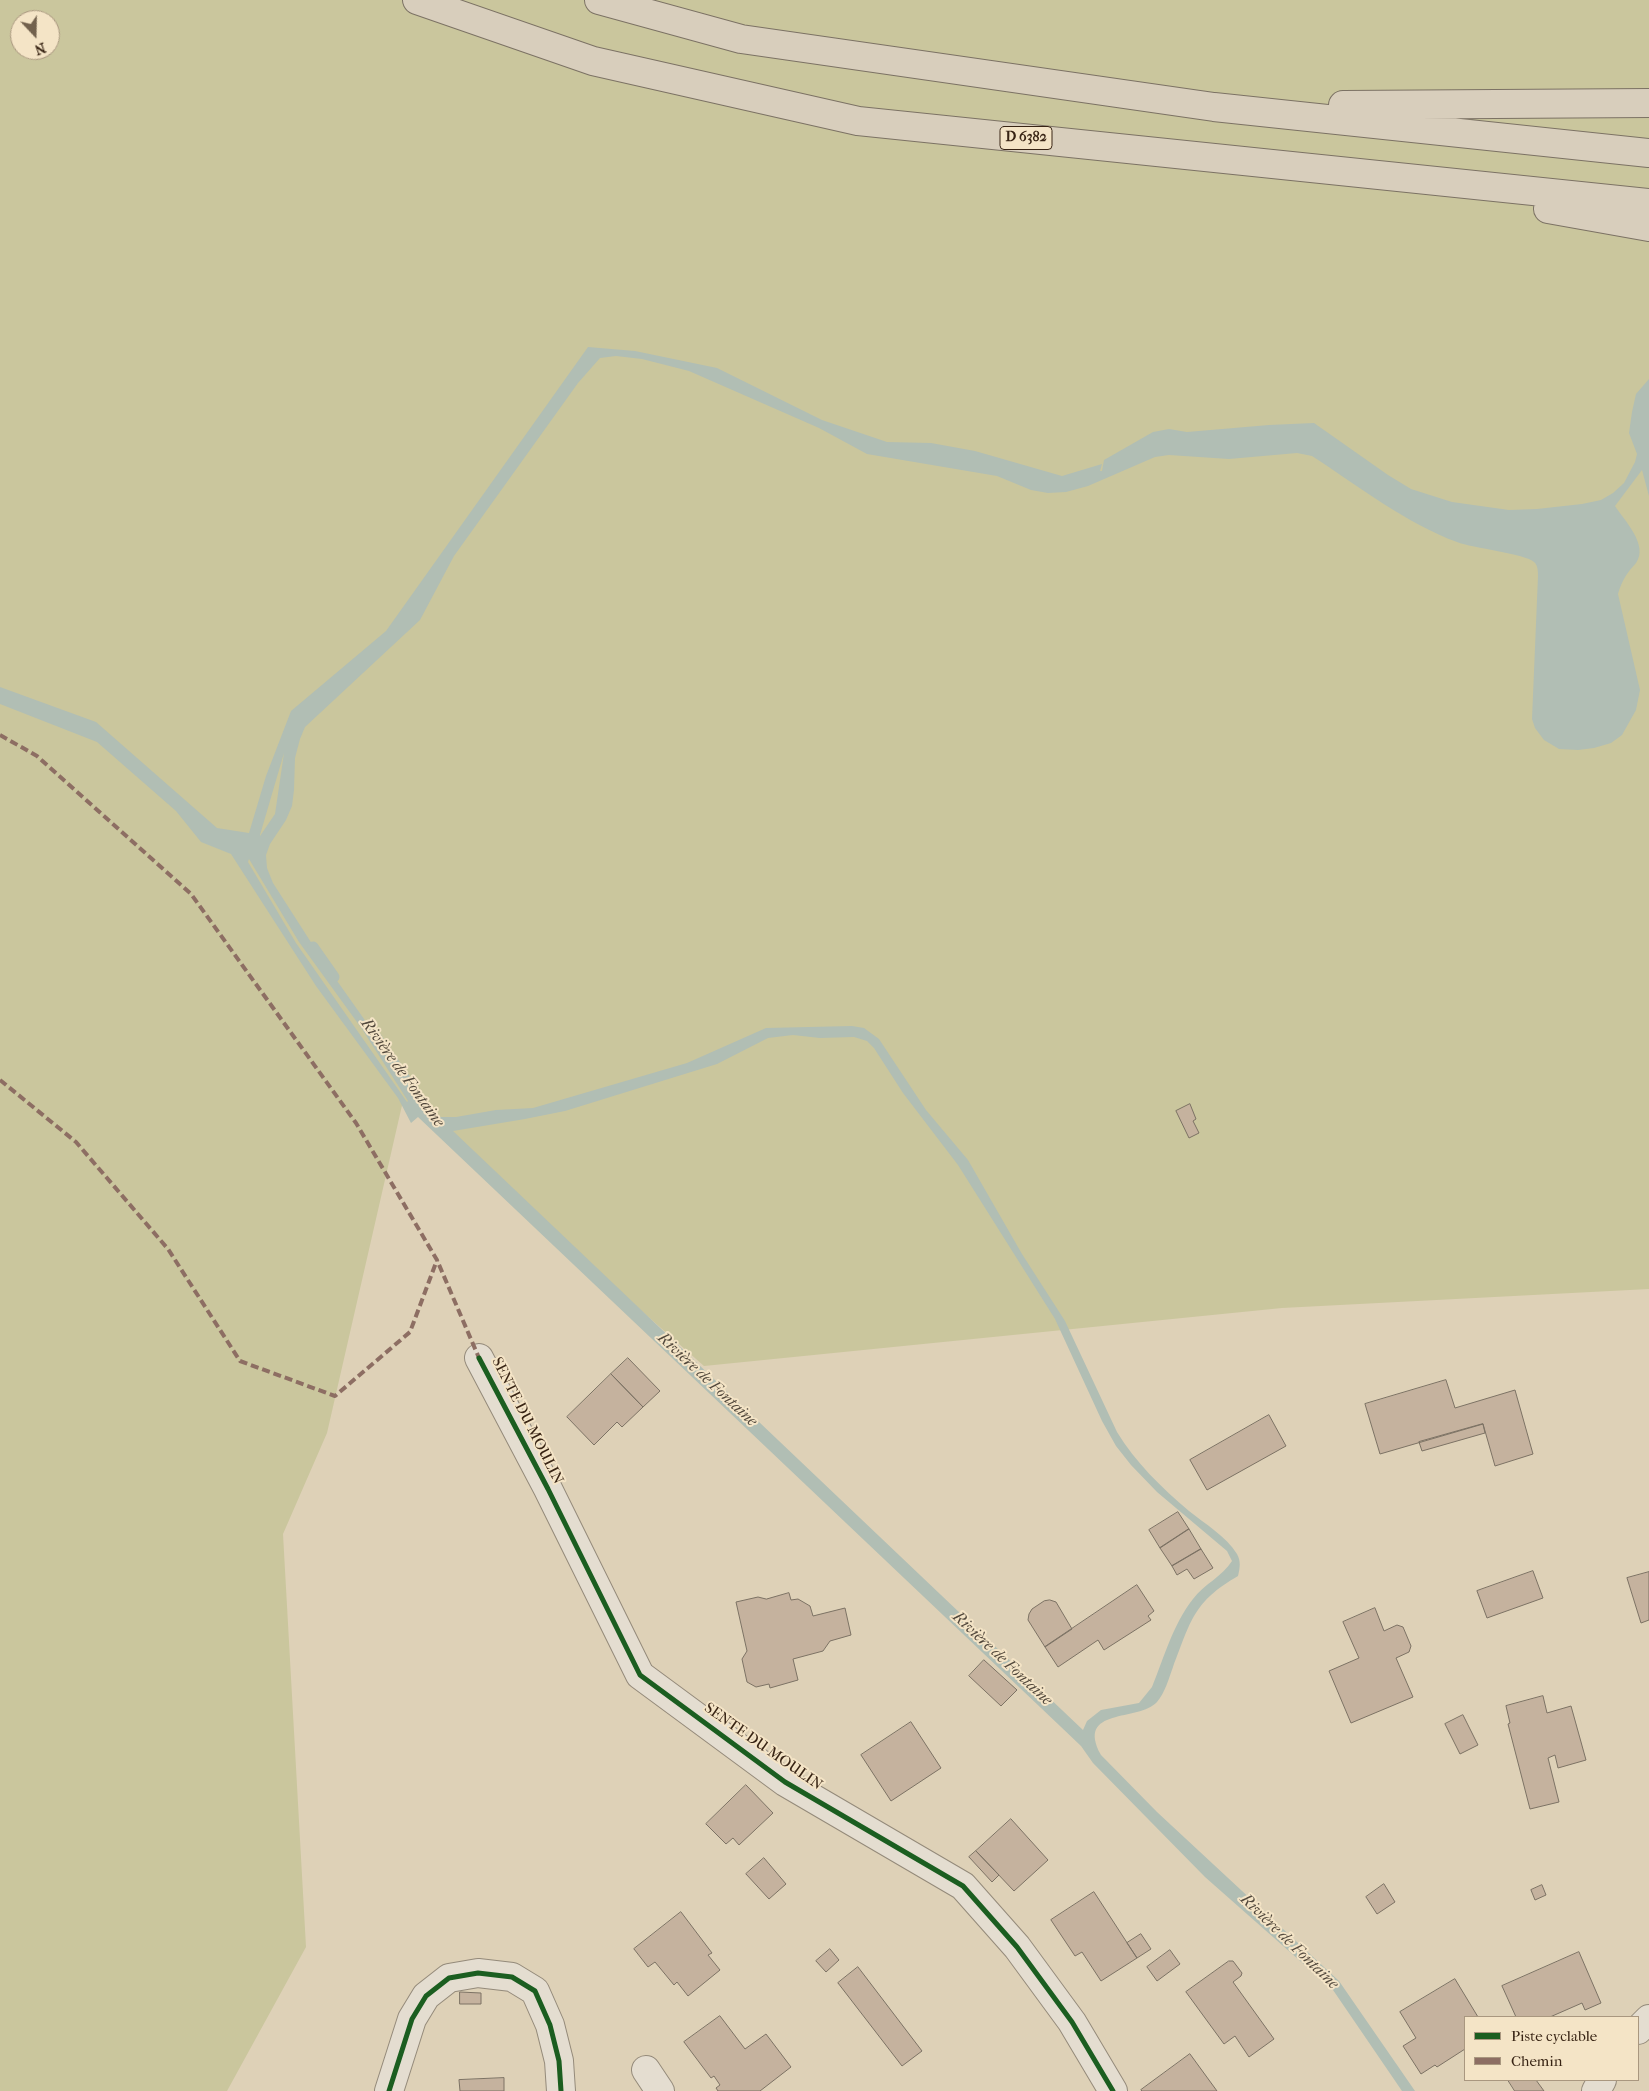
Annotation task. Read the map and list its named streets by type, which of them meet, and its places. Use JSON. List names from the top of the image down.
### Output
{
  "streets": {
    "highway": ["D 6382"],
    "street": ["SENTE DU MOULIN"]
  },
  "water": ["Rivière de Fontaine"],
  "legend": ["Piste cyclable", "Chemin"],
  "north": "bottom"
}
